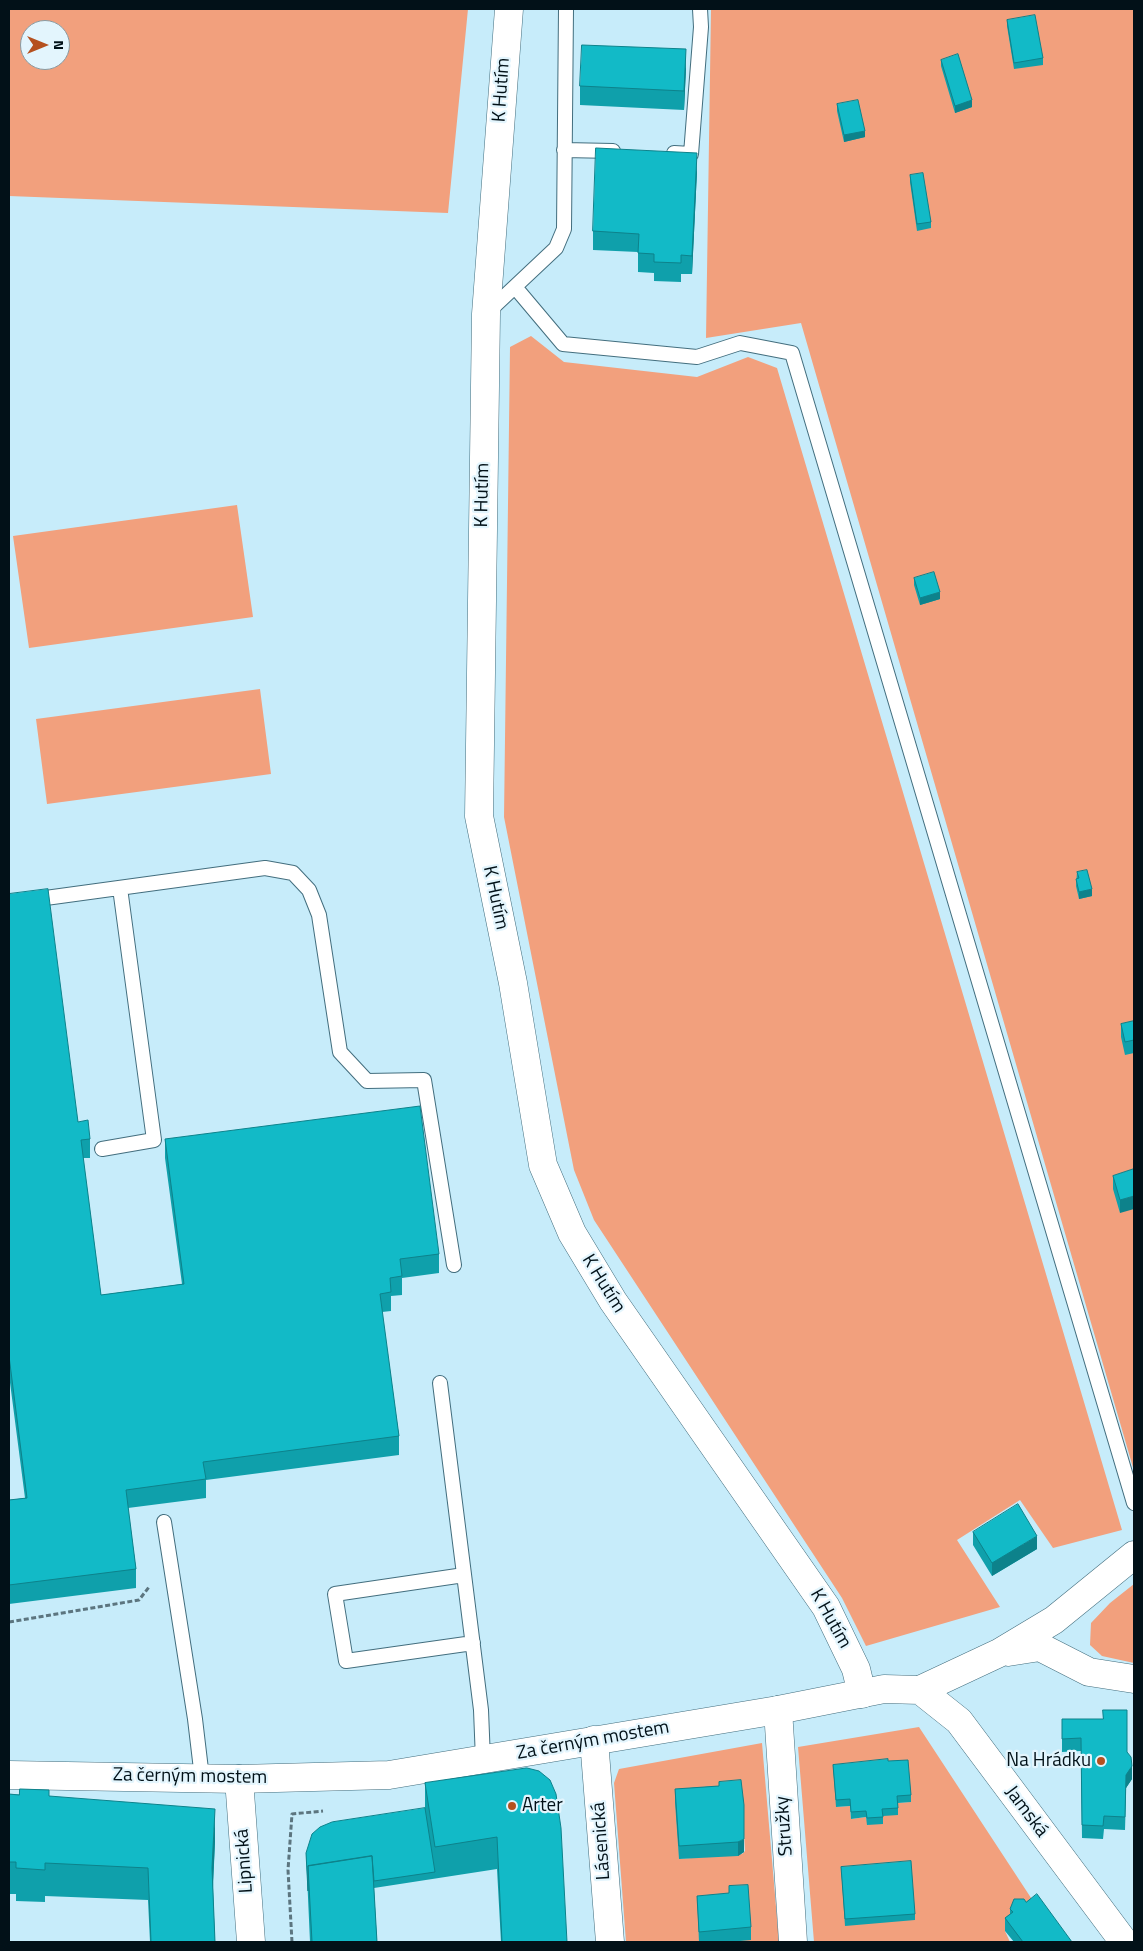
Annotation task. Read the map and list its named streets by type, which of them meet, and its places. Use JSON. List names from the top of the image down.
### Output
{
  "streets": {
    "street": [
      "K Hutím",
      "Za černým mostem",
      "Jamská",
      "Stružky",
      "Lásenická",
      "Lipnická"
    ]
  },
  "crossings": [
    ["K Hutím", "Za černým mostem"],
    ["Za černým mostem", "Jamská"],
    ["Za černým mostem", "Stružky"],
    ["Za černým mostem", "Lásenická"],
    ["Za černým mostem", "Lipnická"]
  ],
  "places": ["Na Hrádku", "Arter"],
  "north": "right"
}
